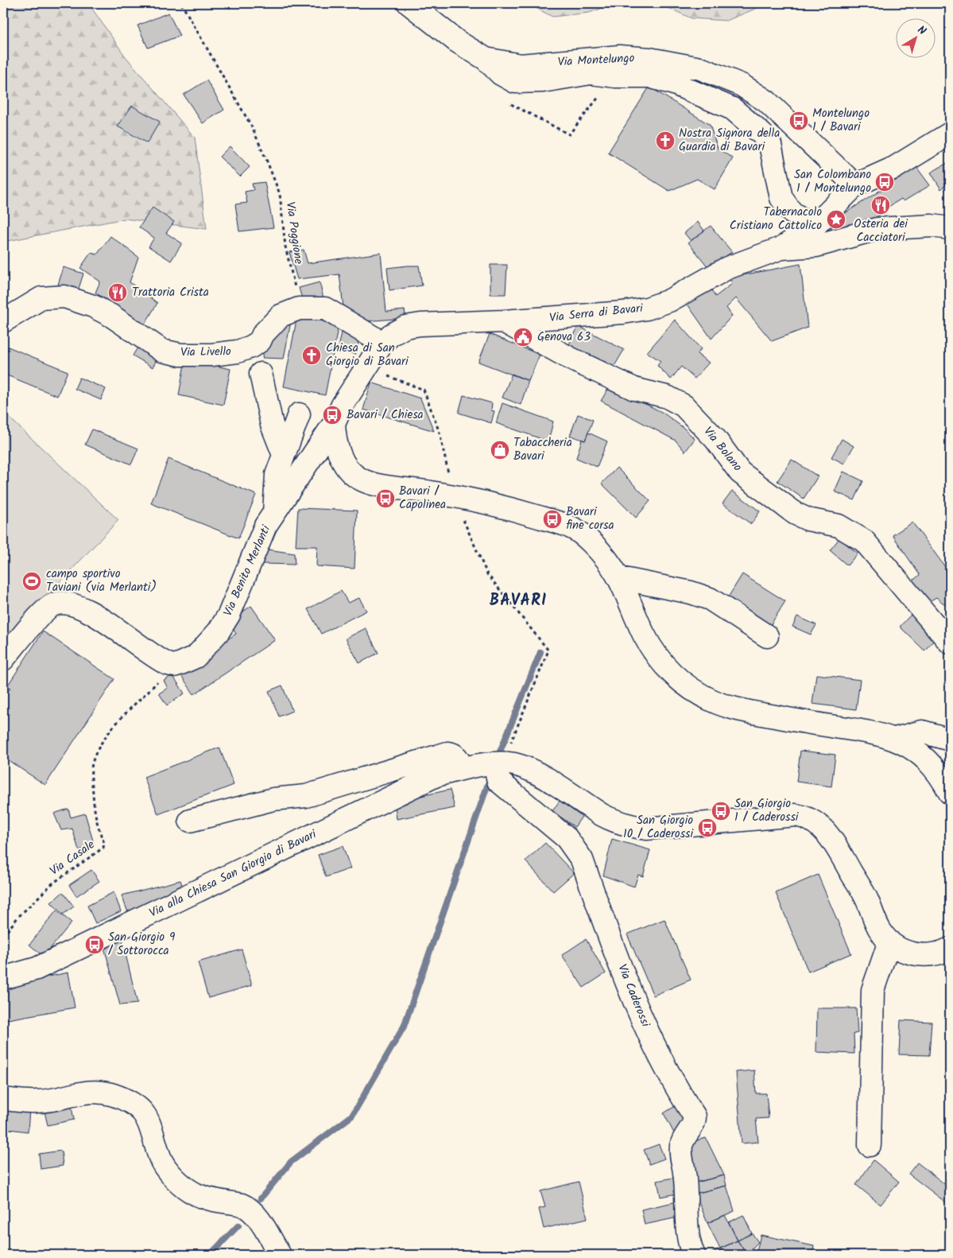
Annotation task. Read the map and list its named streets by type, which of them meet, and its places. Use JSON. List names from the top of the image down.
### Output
{
  "streets": {
    "street": [
      "Via Montelungo",
      "Via Serra di Bavari",
      "Via Livello",
      "Via Bolano",
      "Via Benito Merlanti",
      "Via alla Chiesa San Giorgio di Bavari",
      "Via Caderossi"
    ],
    "path": ["Via Poggione", "Via Casale"]
  },
  "crossings": [
    ["Via Montelungo", "Via Serra di Bavari"],
    ["Via Poggione", "Via Livello"],
    ["Via Serra di Bavari", "Via Livello"],
    ["Via Serra di Bavari", "Via Bolano"],
    ["Via Serra di Bavari", "Via Benito Merlanti"],
    ["Via Benito Merlanti", "Via Casale"],
    ["Via alla Chiesa San Giorgio di Bavari", "Via Caderossi"]
  ],
  "districts": ["BAVARI"],
  "places": {
    "bus stop": [
      "Montelungo 1 / Bavari",
      "San Colombano 1 / Montelungo",
      "Bavari / Chiesa",
      "Bavari / Capolinea",
      "Bavari fine corsa",
      "San Giorgio 1 / Caderossi",
      "San Giorgio 10 / Caderossi",
      "San Giorgio 9 / Sottorocca"
    ],
    "church": ["Nostra Signora della Guardia di Bavari", "Chiesa di San Giorgio di Bavari"],
    "restaurant": ["Osteria dei Cacciatori", "Trattoria Crista"],
    "place": ["Tabernacolo Cristiano Cattolico"],
    "public building": ["Genova 63"],
    "shop": ["Tabaccheria Bavari"],
    "sports": ["campo sportivo Taviani (via Merlanti)"]
  },
  "north": "top right"
}
